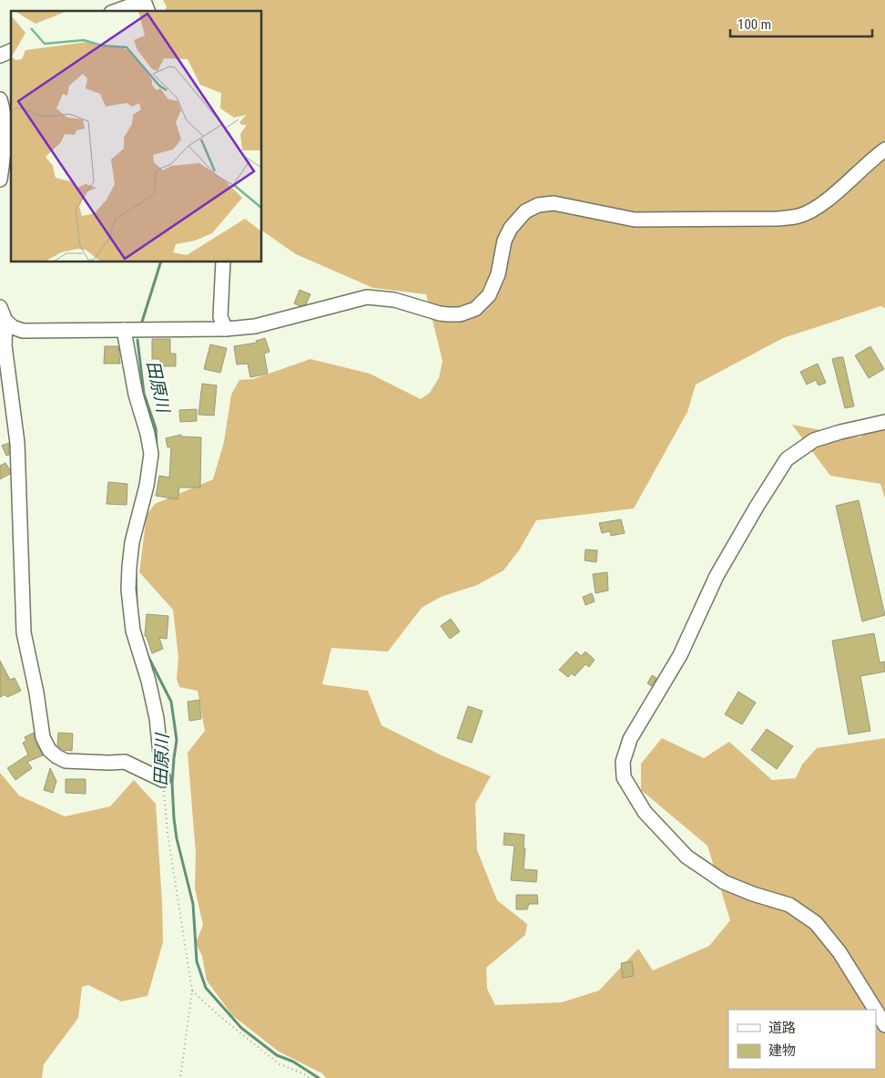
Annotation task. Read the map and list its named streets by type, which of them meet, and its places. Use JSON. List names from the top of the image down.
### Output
{
  "water": ["田原川"],
  "legend": ["道路", "建物"],
  "scale_bar": "100 m"
}
